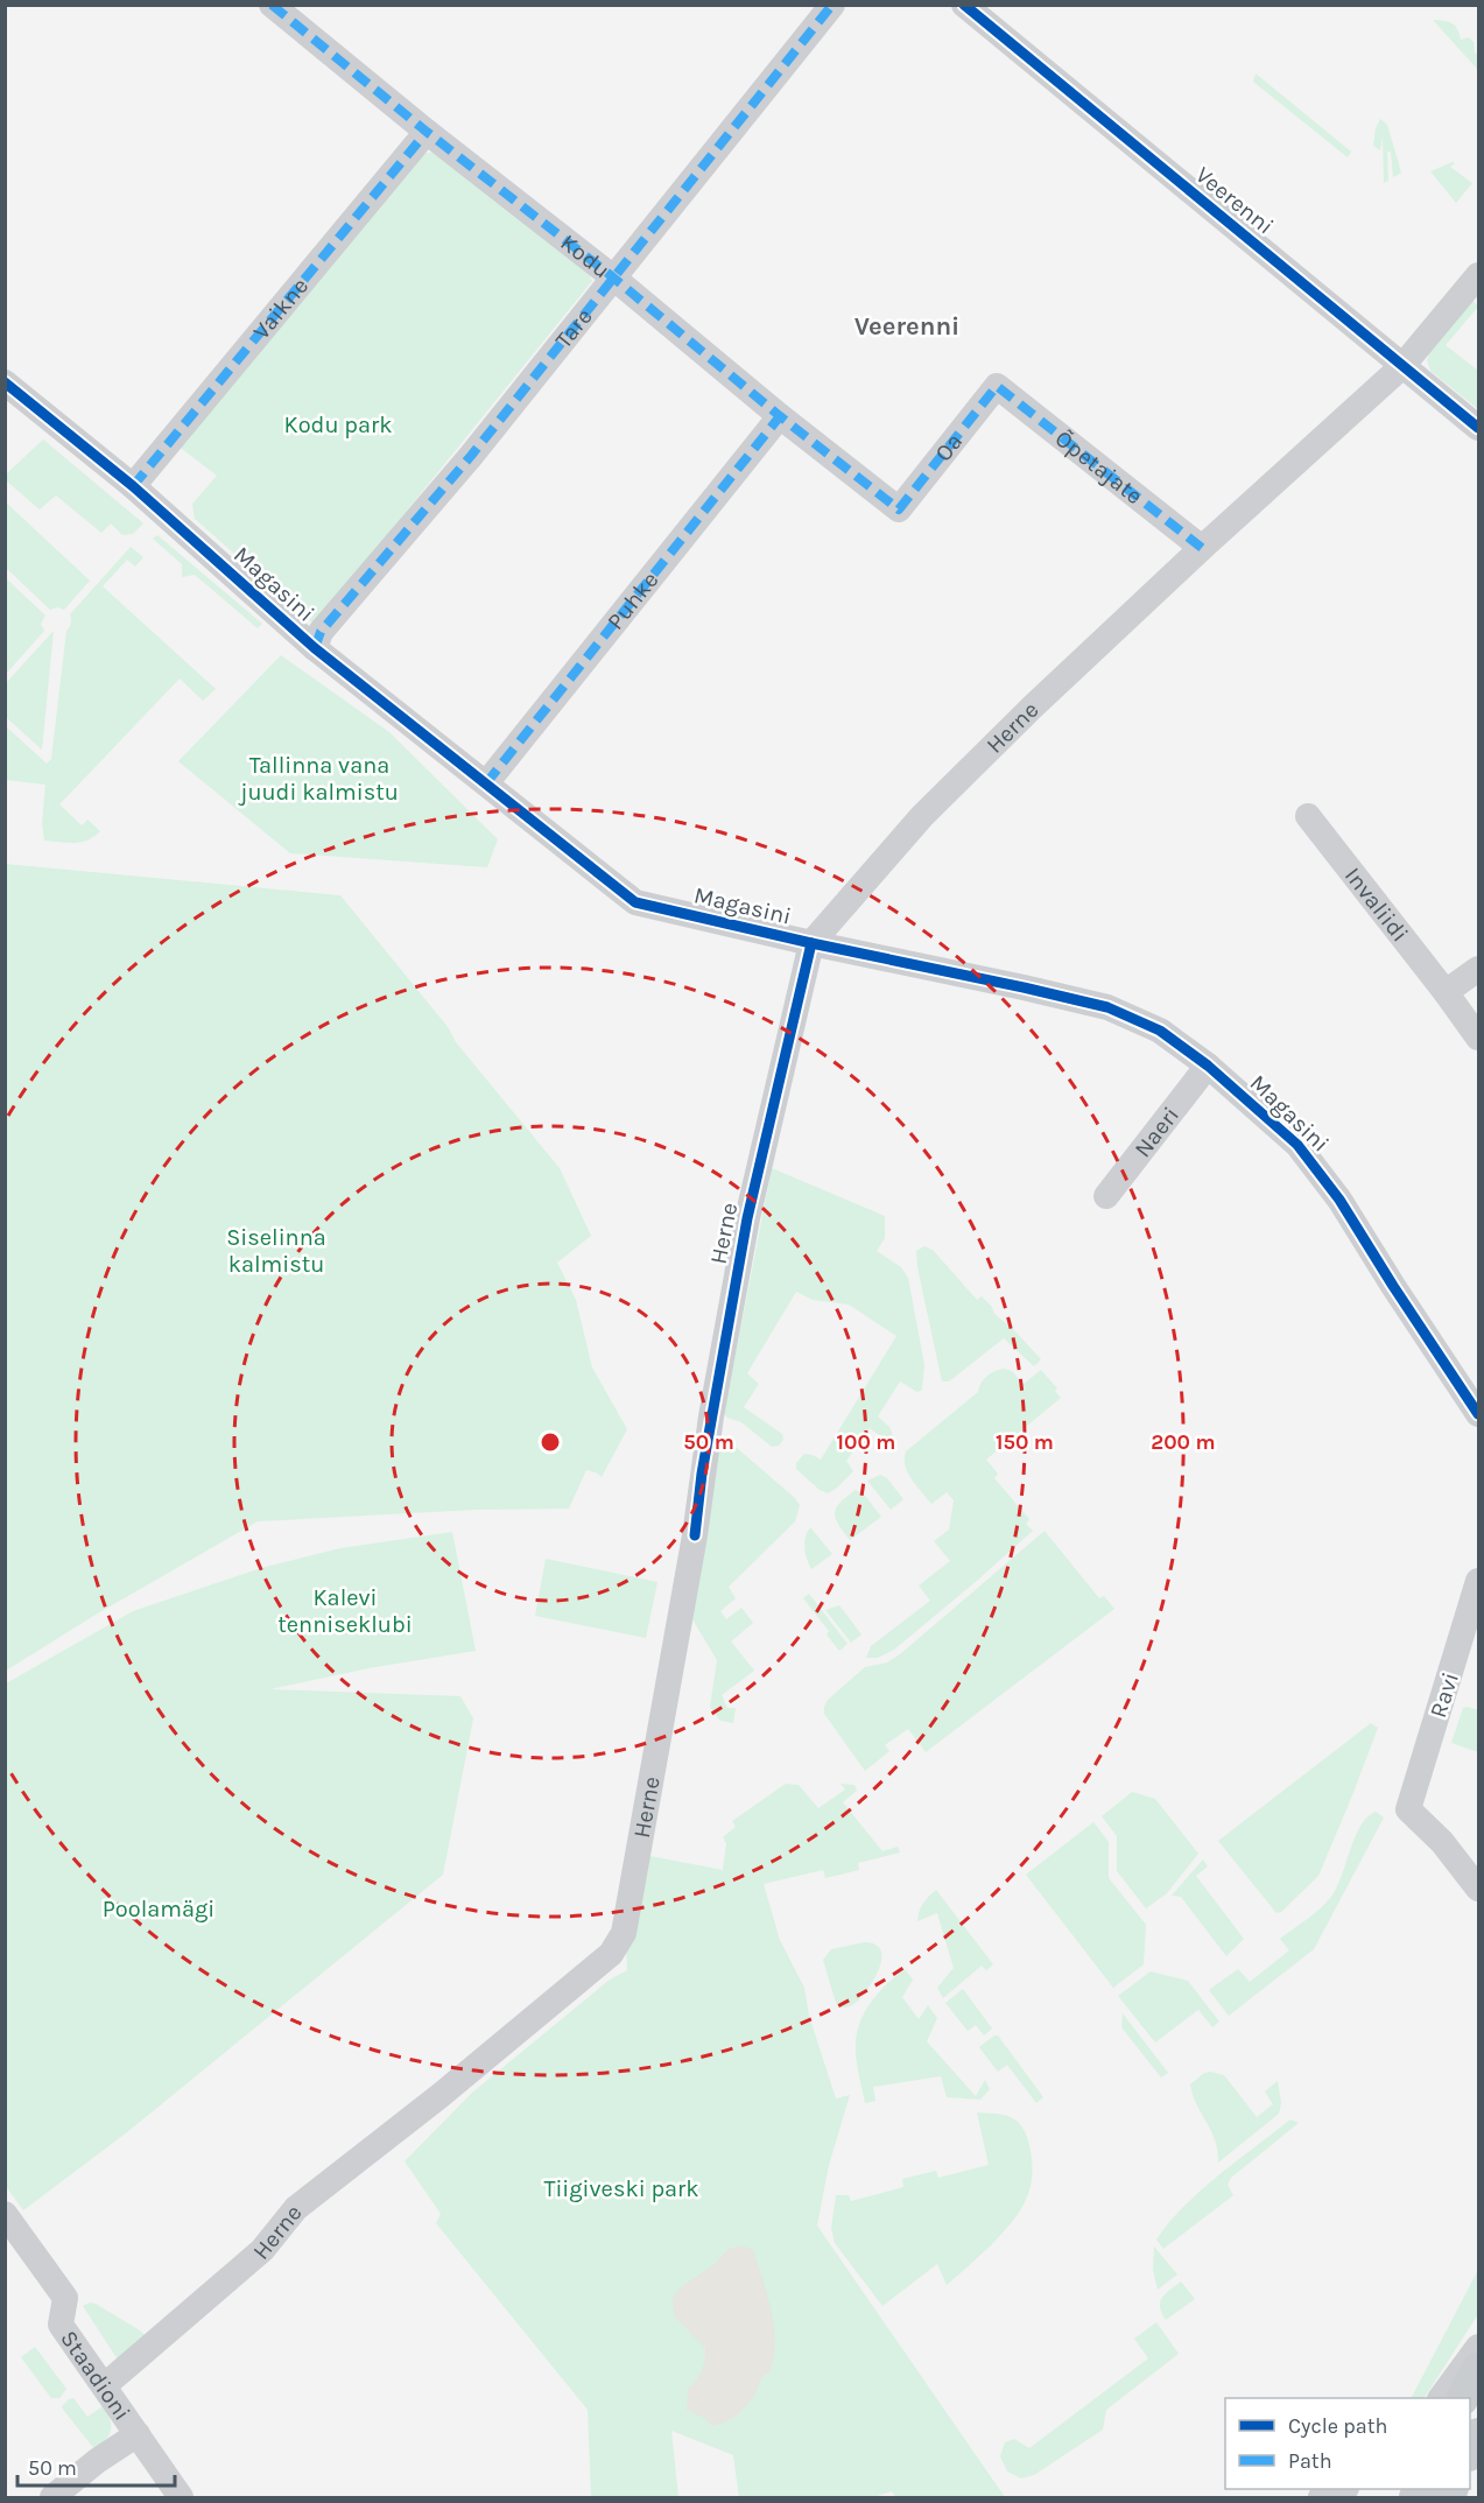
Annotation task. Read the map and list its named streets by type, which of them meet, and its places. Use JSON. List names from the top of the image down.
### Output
{
  "streets": {
    "street": [
      "Veerenni",
      "Kodu",
      "Vaikne",
      "Tare",
      "Oa",
      "Õpetajate",
      "Magasini",
      "Puhke",
      "Herne",
      "Invaliidi",
      "Naeri",
      "Ravi",
      "Staadioni"
    ]
  },
  "crossings": [
    ["Veerenni", "Herne"],
    ["Kodu", "Vaikne"],
    ["Kodu", "Tare"],
    ["Kodu", "Oa"],
    ["Kodu", "Puhke"],
    ["Vaikne", "Magasini"],
    ["Tare", "Magasini"],
    ["Oa", "Õpetajate"],
    ["Õpetajate", "Herne"],
    ["Magasini", "Puhke"],
    ["Magasini", "Herne"],
    ["Magasini", "Naeri"],
    ["Herne", "Staadioni"]
  ],
  "districts": ["Veerenni"],
  "parks": [
    "Kodu park",
    "Tallinna vana juudi kalmistu",
    "Siselinna kalmistu",
    "Kalevi tenniseklubi",
    "Poolamägi",
    "Tiigiveski park"
  ],
  "legend": ["Cycle path", "Path"],
  "scale_bar": "50 m",
  "rings": [
    "50 m",
    "100 m",
    "150 m",
    "200 m"
  ]
}
